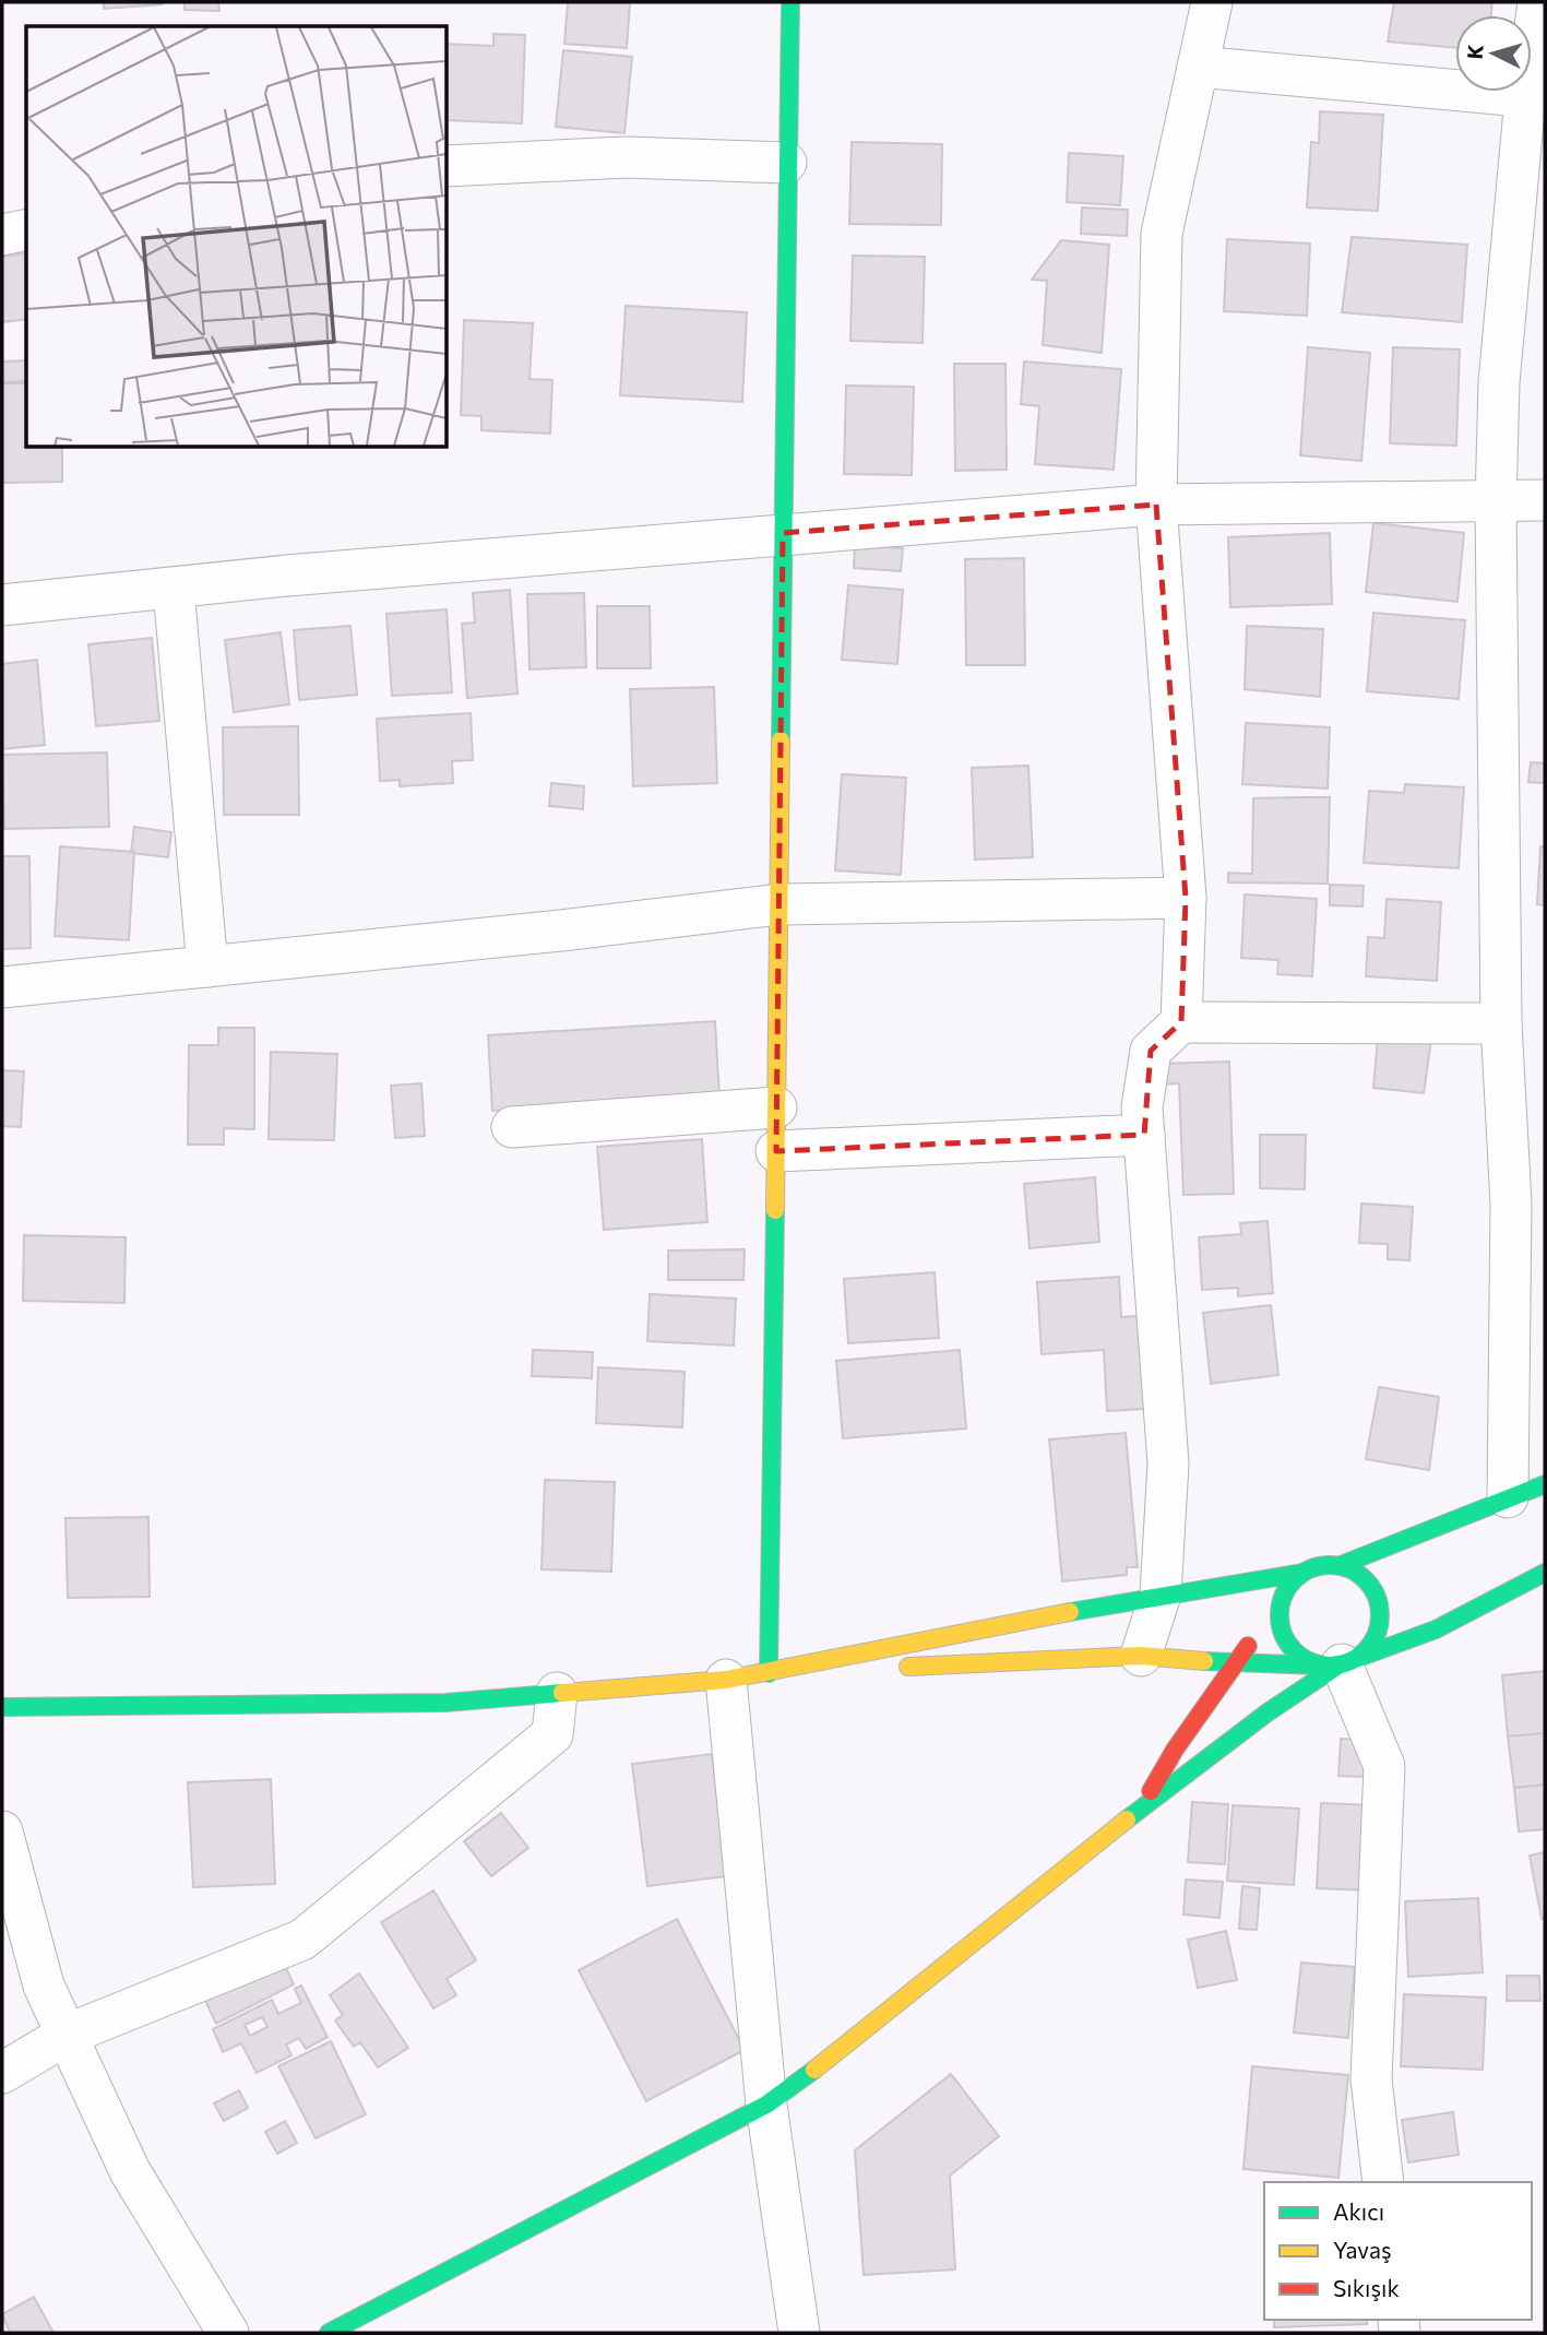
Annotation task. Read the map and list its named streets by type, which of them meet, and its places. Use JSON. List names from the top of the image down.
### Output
{
  "legend": ["Akıcı", "Yavaş", "Sıkışık"],
  "north": "left"
}
